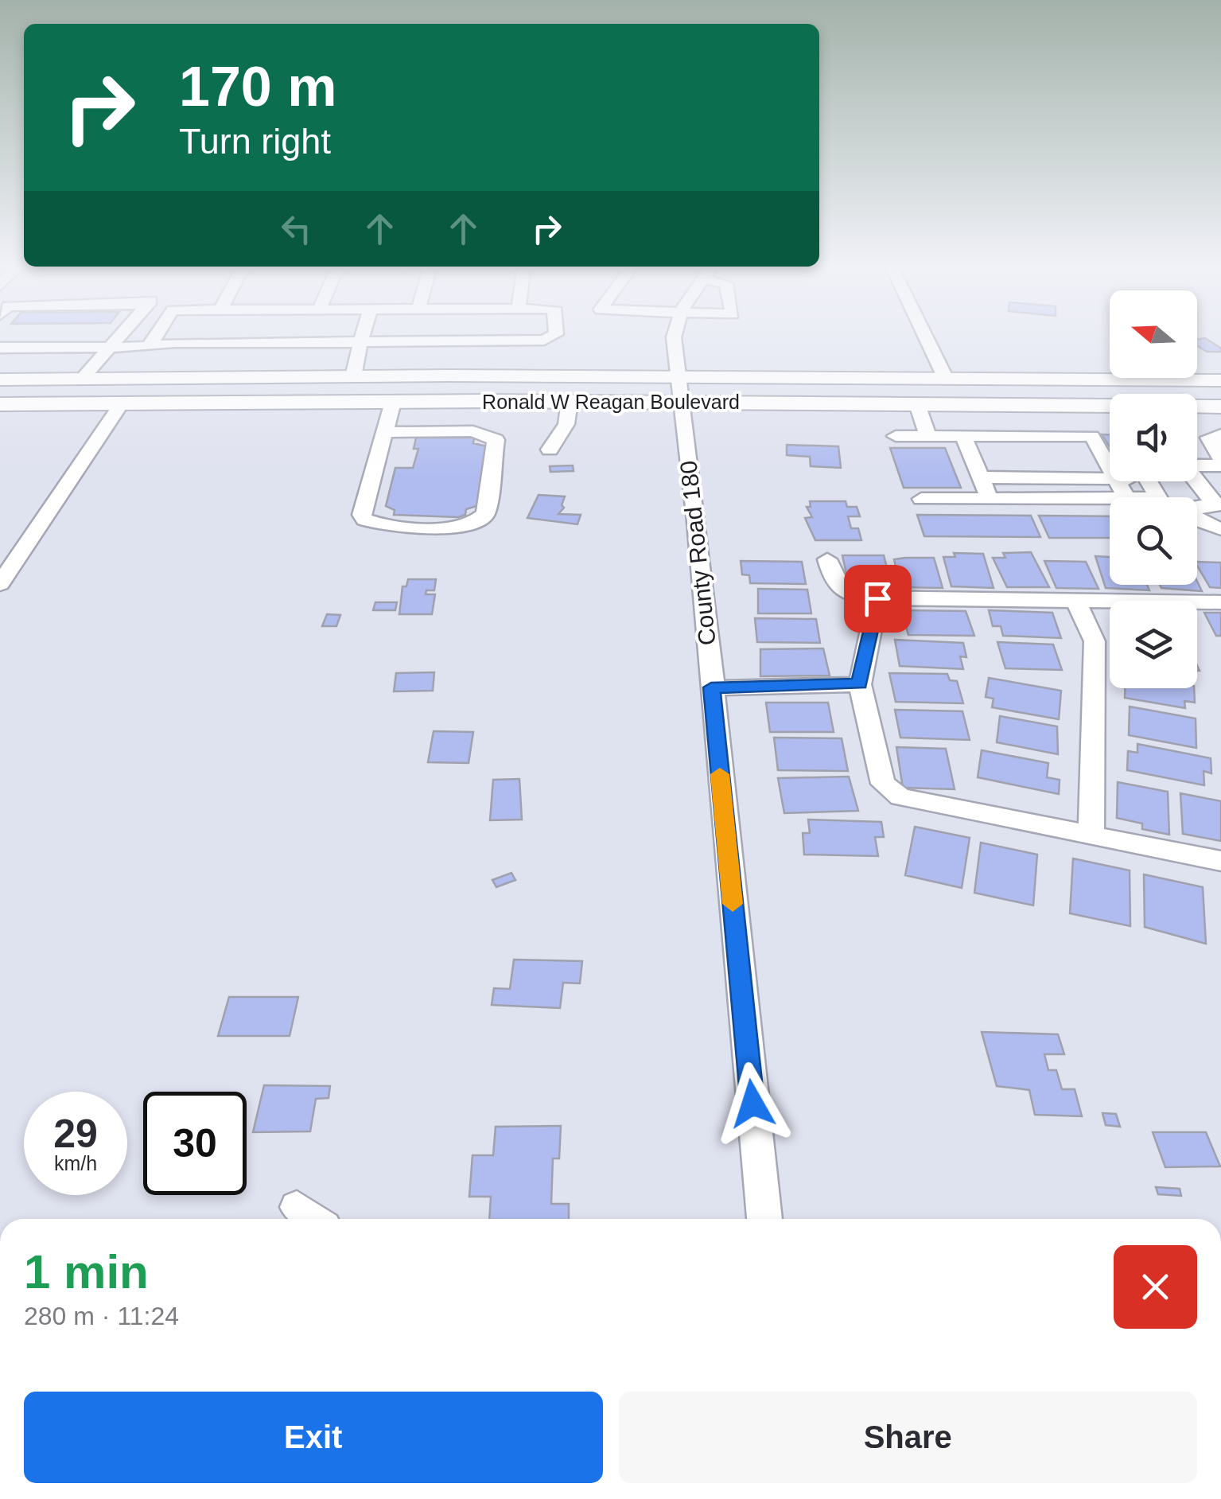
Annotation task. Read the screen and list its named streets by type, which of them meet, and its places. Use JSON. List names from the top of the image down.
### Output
{
  "streets": {
    "main road": ["Ronald W Reagan Boulevard"],
    "street": ["County Road 180"]
  },
  "crossings": [
    ["Ronald W Reagan Boulevard", "County Road 180"]
  ],
  "north": "left",
  "page": {
    "turn": ["170 m", "Turn right"],
    "speed": "29 km/h",
    "limit": "30",
    "heading": ["1 min", "280 m · 11:24"],
    "buttons": ["Exit", "Share"]
  }
}
